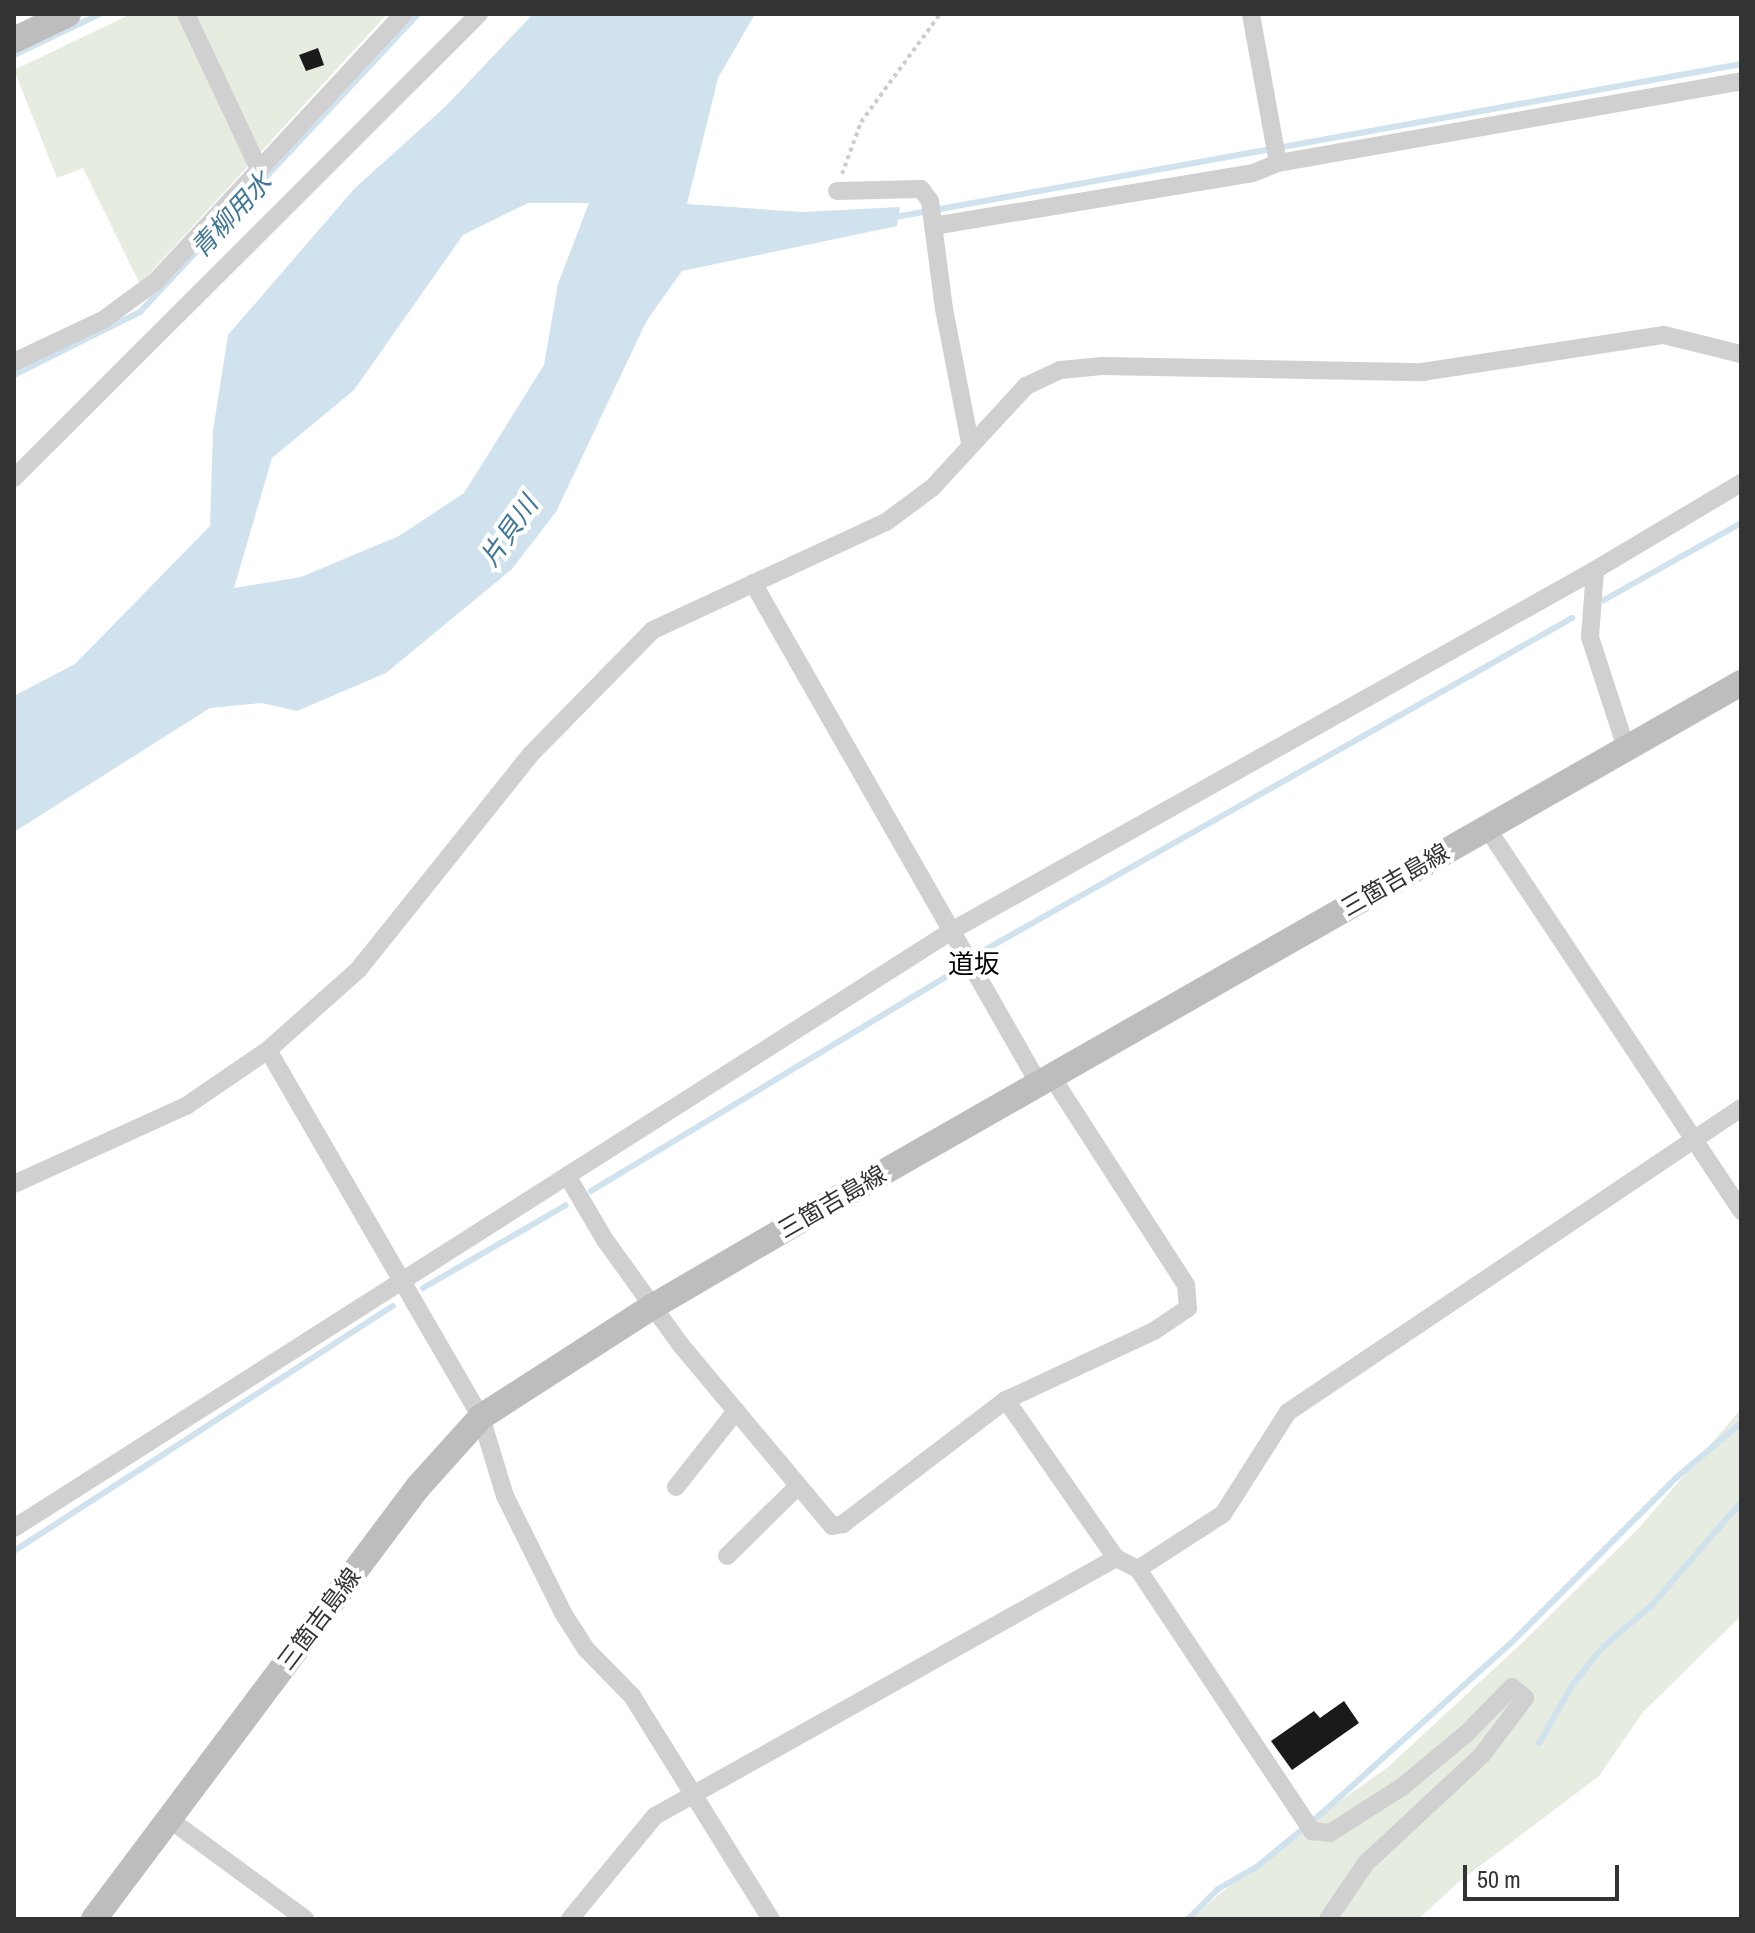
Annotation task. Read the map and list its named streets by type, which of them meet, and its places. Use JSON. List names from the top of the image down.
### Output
{
  "streets": {
    "main road": ["三箇吉島線"]
  },
  "districts": ["道坂"],
  "water": ["青柳用水", "片貝川"],
  "scale_bar": "50 m"
}
